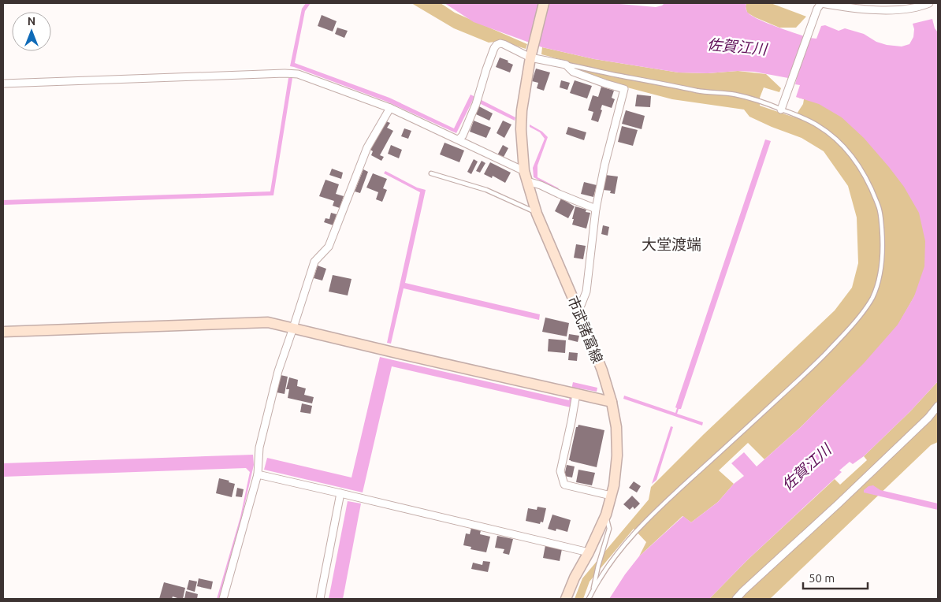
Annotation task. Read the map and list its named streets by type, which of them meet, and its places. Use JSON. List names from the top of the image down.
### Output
{
  "streets": {
    "main road": ["市武諸富線"]
  },
  "districts": ["大堂渡端"],
  "water": ["佐賀江川"],
  "scale_bar": "50 m",
  "north": "top"
}
